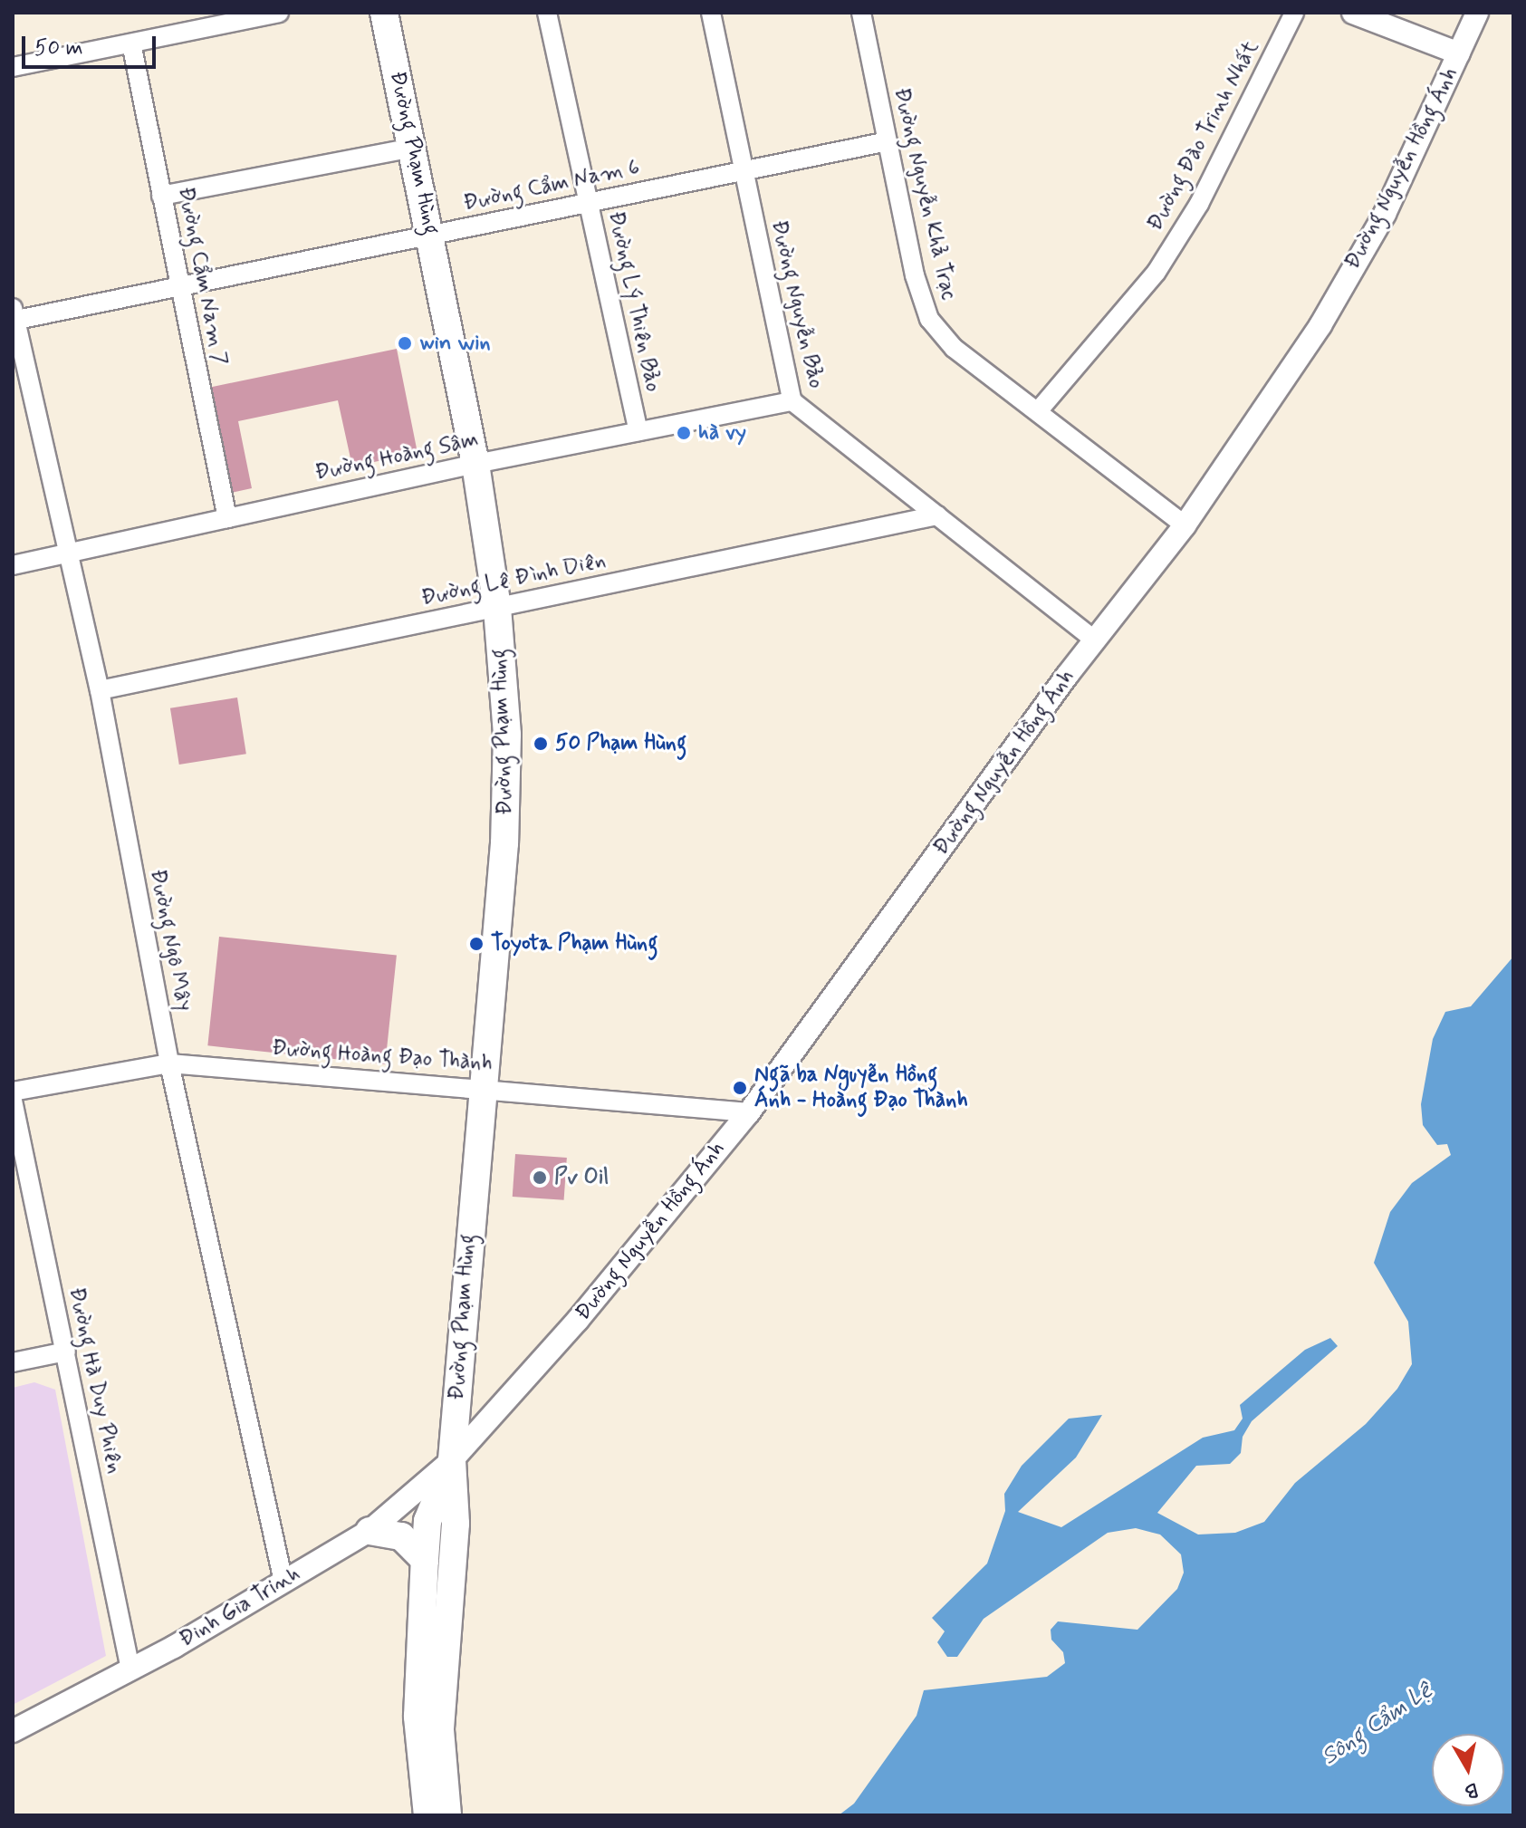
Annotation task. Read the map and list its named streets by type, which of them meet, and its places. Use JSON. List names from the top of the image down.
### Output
{
  "streets": {
    "main road": ["Đường Phạm Hùng"],
    "street": [
      "Đường Đào Trinh Nhất",
      "Đường Nguyễn Hồng Ánh",
      "Đường Cẩm Nam 6",
      "Đường Nguyễn Khả Trạc",
      "Đường Cẩm Nam 7",
      "Đường Lý Thiên Bảo",
      "Đường Nguyễn Bảo",
      "Đường Hoàng Sâm",
      "Đường Lê Đình Diên",
      "Đường Ngô Mây",
      "Đường Hoàng Đạo Thành",
      "Đường Hà Duy Phiên",
      "Đinh Gia Trinh"
    ]
  },
  "crossings": [
    ["Đường Đào Trinh Nhất", "Đường Nguyễn Khả Trạc"],
    ["Đường Phạm Hùng", "Đường Nguyễn Hồng Ánh"],
    ["Đường Phạm Hùng", "Đường Cẩm Nam 6"],
    ["Đường Phạm Hùng", "Đường Hoàng Sâm"],
    ["Đường Phạm Hùng", "Đường Lê Đình Diên"],
    ["Đường Phạm Hùng", "Đường Hoàng Đạo Thành"],
    ["Đường Phạm Hùng", "Đinh Gia Trinh"],
    ["Đường Nguyễn Hồng Ánh", "Đường Nguyễn Khả Trạc"],
    ["Đường Nguyễn Hồng Ánh", "Đường Nguyễn Bảo"],
    ["Đường Nguyễn Hồng Ánh", "Đường Hoàng Đạo Thành"],
    ["Đường Nguyễn Hồng Ánh", "Đinh Gia Trinh"],
    ["Đường Cẩm Nam 6", "Đường Nguyễn Khả Trạc"],
    ["Đường Cẩm Nam 6", "Đường Cẩm Nam 7"],
    ["Đường Cẩm Nam 6", "Đường Lý Thiên Bảo"],
    ["Đường Cẩm Nam 6", "Đường Nguyễn Bảo"],
    ["Đường Cẩm Nam 6", "Đường Ngô Mây"],
    ["Đường Cẩm Nam 7", "Đường Hoàng Sâm"],
    ["Đường Lý Thiên Bảo", "Đường Hoàng Sâm"],
    ["Đường Nguyễn Bảo", "Đường Hoàng Sâm"],
    ["Đường Nguyễn Bảo", "Đường Lê Đình Diên"],
    ["Đường Hoàng Sâm", "Đường Ngô Mây"],
    ["Đường Lê Đình Diên", "Đường Ngô Mây"],
    ["Đường Ngô Mây", "Đường Hoàng Đạo Thành"],
    ["Đường Ngô Mây", "Đinh Gia Trinh"],
    ["Đường Hà Duy Phiên", "Đinh Gia Trinh"]
  ],
  "water": ["Sông Cẩm Lệ"],
  "places": [
    "win win",
    "hà vy",
    "50 Phạm Hùng",
    "Toyota Phạm Hùng",
    "Ngã ba Nguyễn Hồng Ánh - Hoàng Đạo Thành",
    "Pv Oil"
  ],
  "scale_bar": "50 m",
  "north": "bottom"
}
